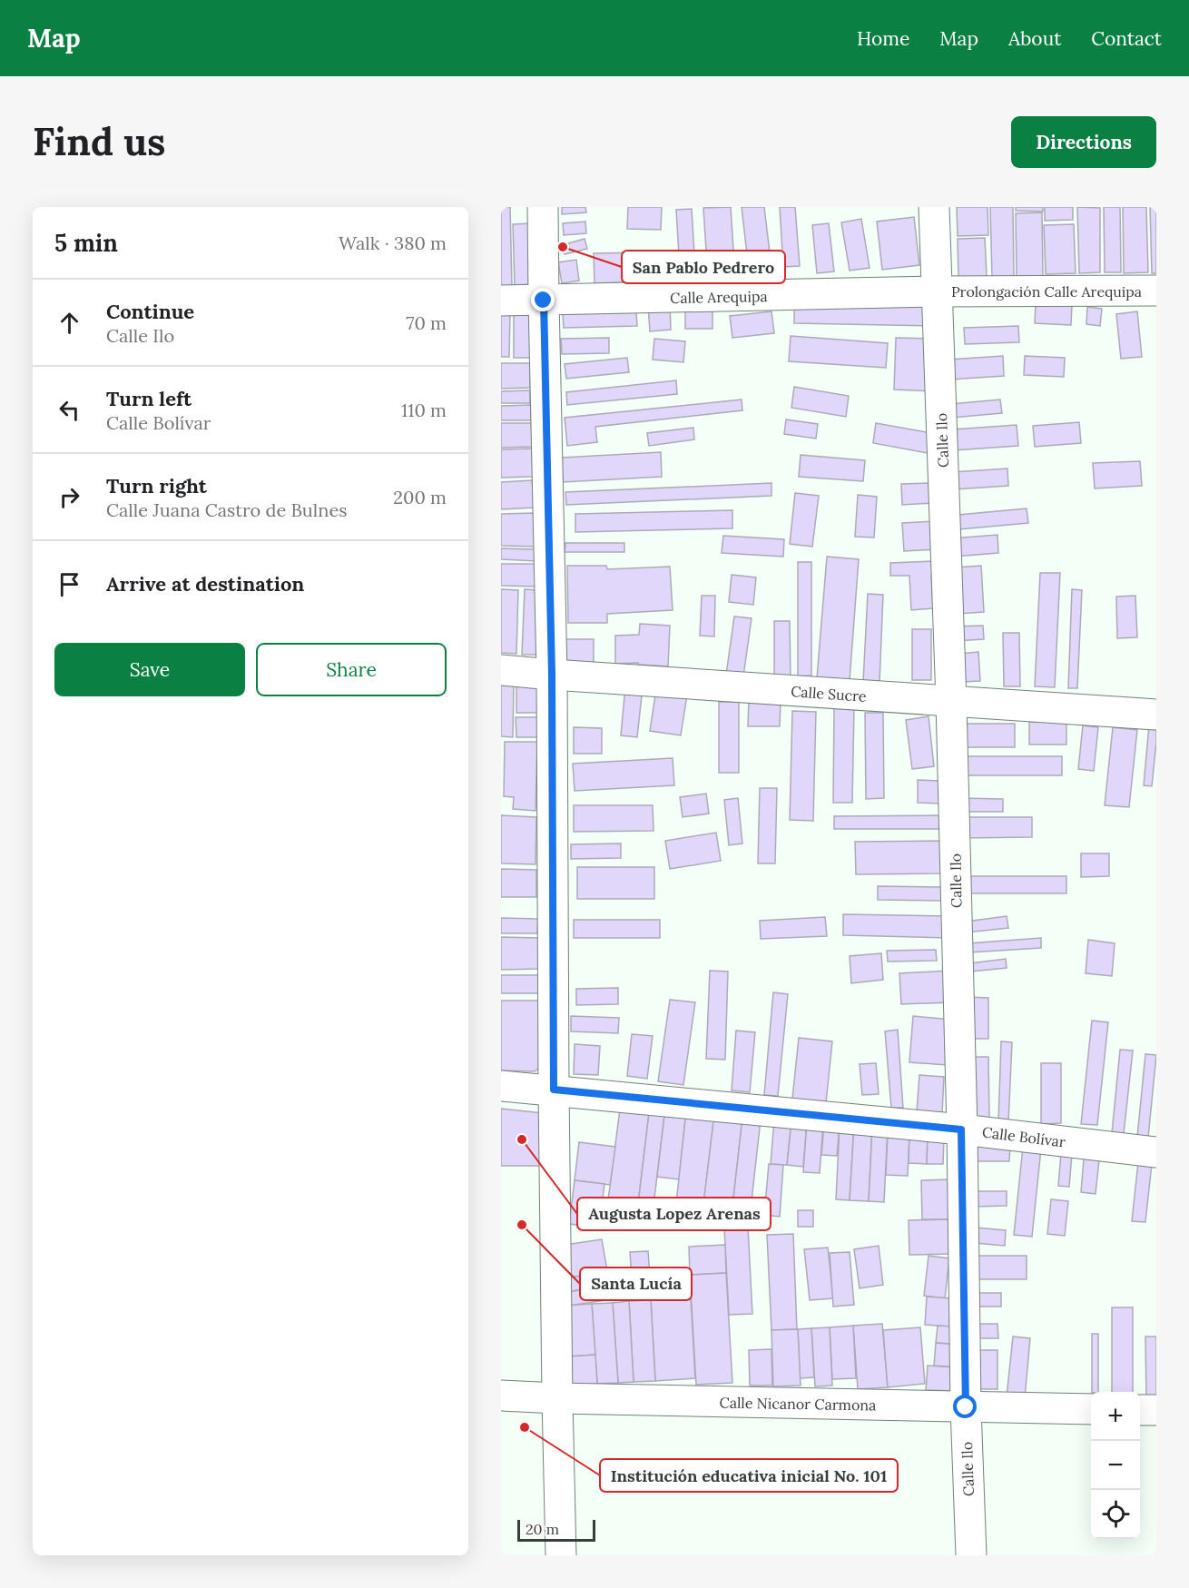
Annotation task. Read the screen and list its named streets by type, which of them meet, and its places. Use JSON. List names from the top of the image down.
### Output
{
  "streets": {
    "street": [
      "Prolongación Calle Arequipa",
      "Calle Arequipa",
      "Calle Ilo",
      "Calle Sucre",
      "Calle Bolívar",
      "Calle Nicanor Carmona"
    ]
  },
  "crossings": [
    ["Prolongación Calle Arequipa", "Calle Arequipa"],
    ["Prolongación Calle Arequipa", "Calle Ilo"],
    ["Calle Arequipa", "Calle Ilo"],
    ["Calle Ilo", "Calle Sucre"],
    ["Calle Ilo", "Calle Bolívar"],
    ["Calle Ilo", "Calle Nicanor Carmona"]
  ],
  "places": [
    "San Pablo Pedrero",
    "Augusta Lopez Arenas",
    "Santa Lucía",
    "Institución educativa inicial No. 101"
  ],
  "scale_bar": "20 m",
  "page": {
    "header": "Map",
    "nav": [
      "Home",
      "Map",
      "About",
      "Contact"
    ],
    "buttons": [
      "Directions",
      ["Save", "Share"]
    ],
    "title": "Find us",
    "heading": ["5 min", "Walk · 380 m"],
    "list": [
      ["Continue", "Calle Ilo", "70 m"],
      ["Turn left", "Calle Bolívar", "110 m"],
      ["Turn right", "Calle Juana Castro de Bulnes", "200 m"],
      "Arrive at destination"
    ],
    "map_buttons": ["+", "−"],
    "scale": "20 m"
  }
}
